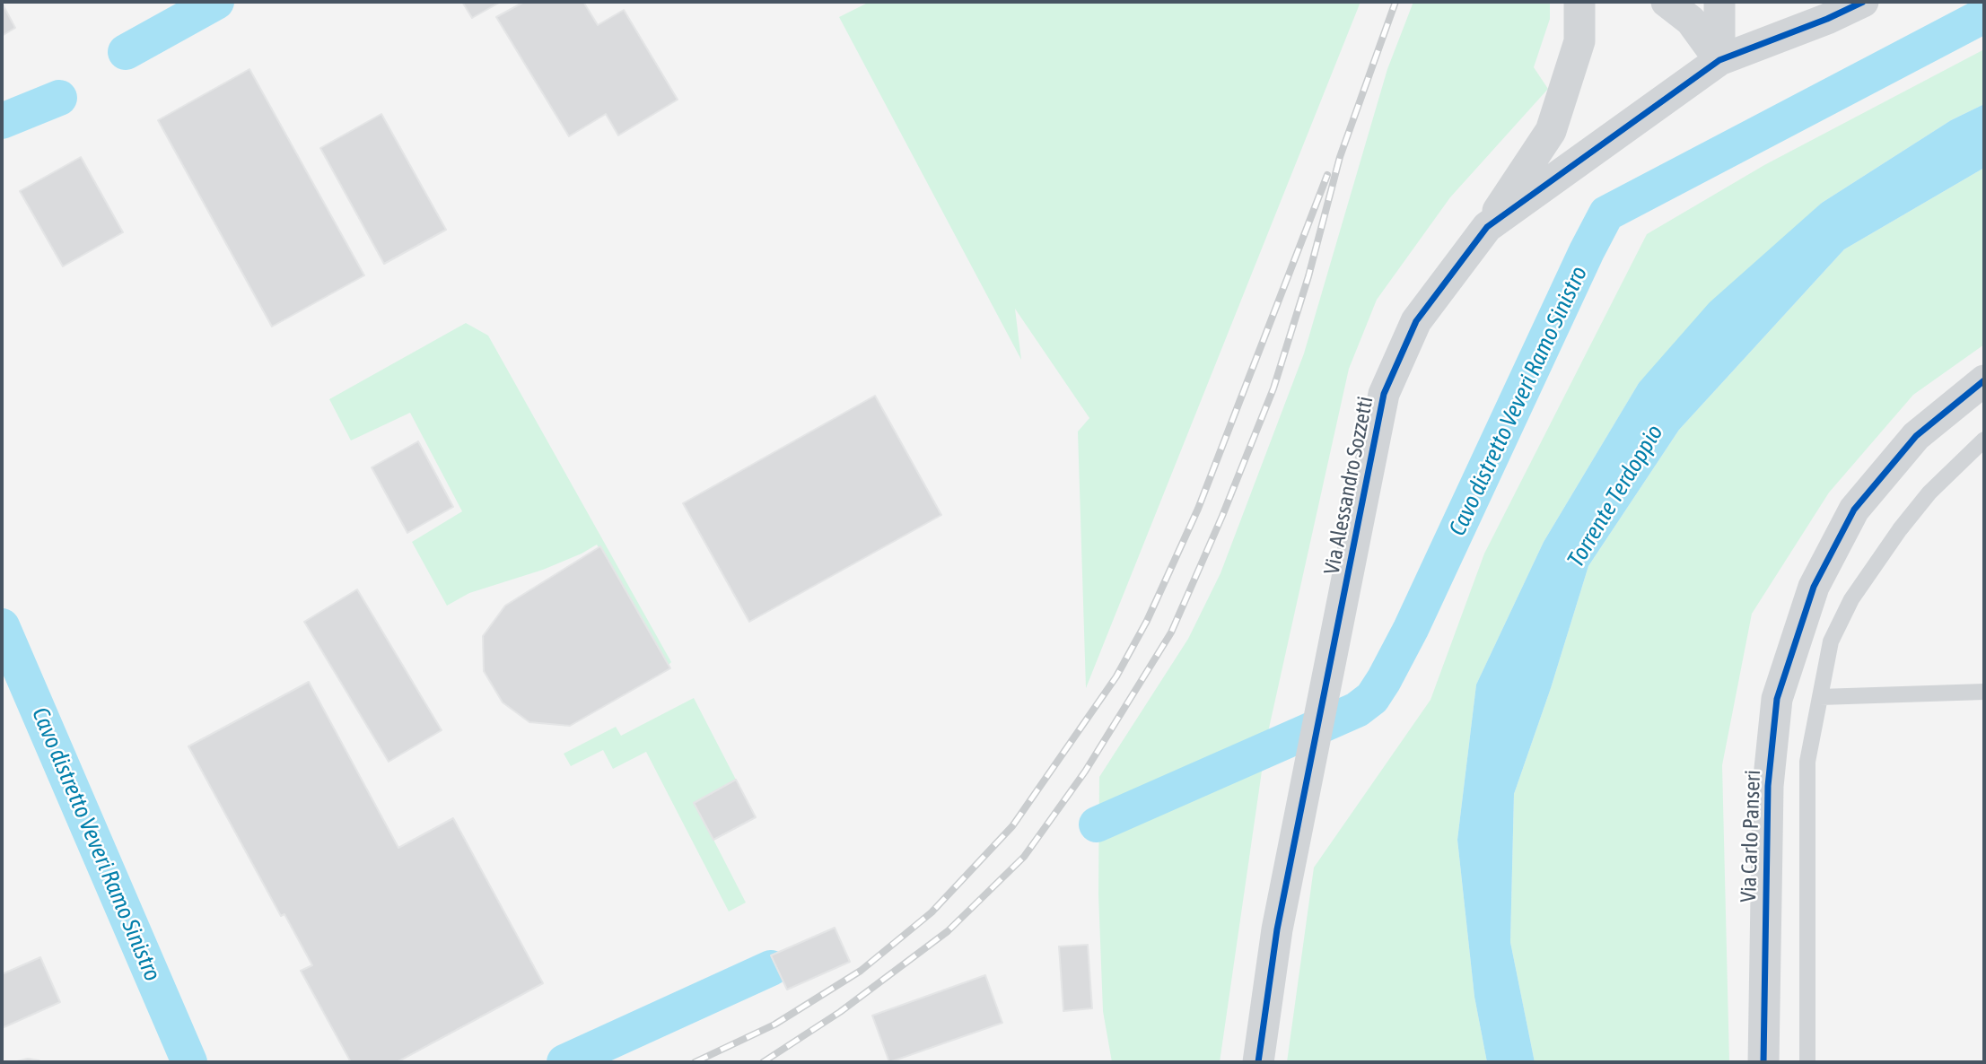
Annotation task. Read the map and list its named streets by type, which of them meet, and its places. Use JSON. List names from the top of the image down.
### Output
{
  "streets": {
    "street": ["Via Alessandro Sozzetti", "Via Carlo Panseri"]
  },
  "water": ["Cavo distretto Veveri Ramo Sinistro", "Torrente Terdoppio"]
}
